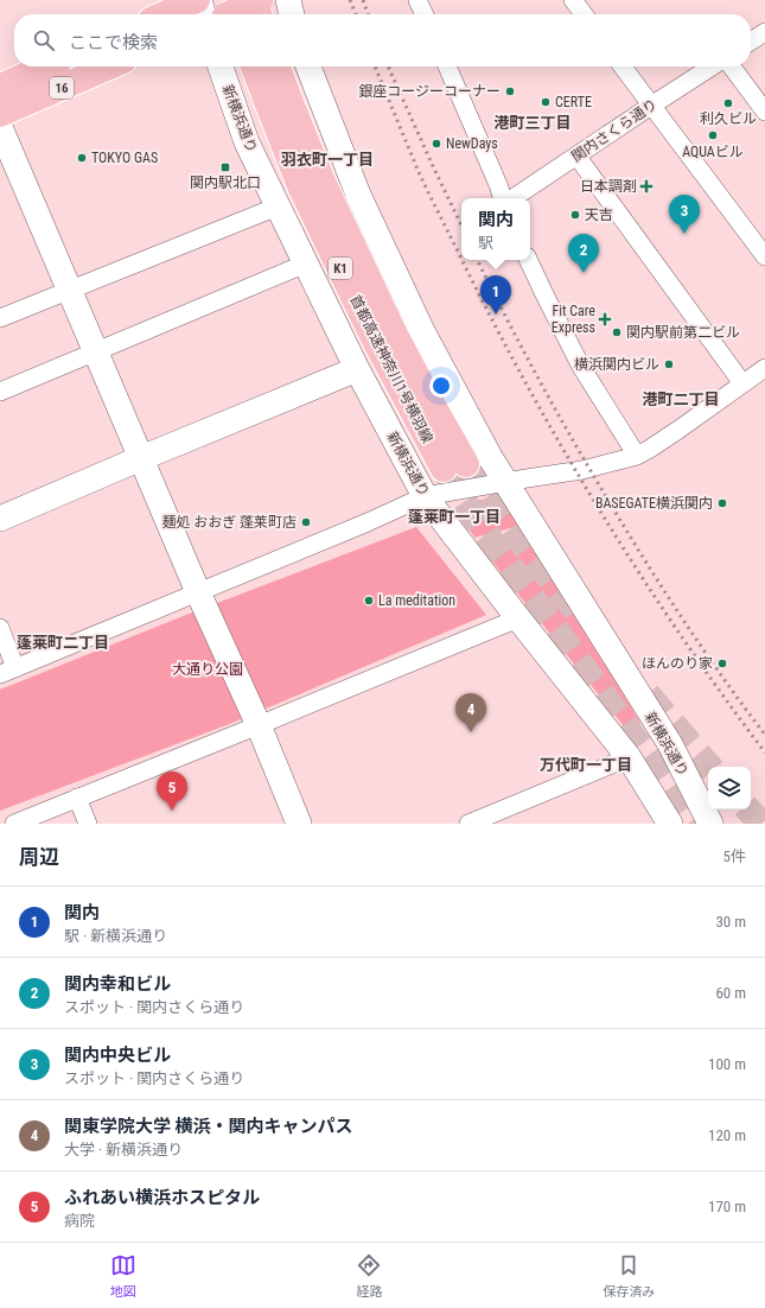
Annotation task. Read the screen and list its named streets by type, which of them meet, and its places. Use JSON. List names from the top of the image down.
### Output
{
  "streets": {
    "highway": ["16", "K1", "首都高速神奈川1号横羽線"],
    "street": ["新横浜通り", "関内さくら通り"]
  },
  "districts": [
    "港町三丁目",
    "羽衣町一丁目",
    "港町二丁目",
    "蓬莱町一丁目",
    "蓬莱町二丁目",
    "万代町一丁目"
  ],
  "parks": ["大通り公園"],
  "places": {
    "other": [
      "銀座コージーコーナー",
      "CERTE",
      "利久ビル",
      "AQUAビル",
      "NewDays",
      "TOKYO GAS",
      "天吉",
      "関内駅前第二ビル",
      "横浜関内ビル",
      "BASEGATE横浜関内",
      "麺処 おおぎ 蓬莱町店",
      "La meditation",
      "ほんのり家"
    ],
    "transit": ["関内駅北口"],
    "health": ["日本調剤", "Fit Care Express"]
  },
  "page": {
    "search": "ここで検索",
    "pins": [
      "3",
      "2",
      "1",
      "4",
      "5"
    ],
    "popup": ["関内", "駅"],
    "heading": ["周辺", "5件"],
    "list": [
      {
        "mark": "1",
        "name": "関内",
        "note": "駅 · 新横浜通り",
        "value": "30 m"
      },
      {
        "mark": "2",
        "name": "関内幸和ビル",
        "note": "スポット · 関内さくら通り",
        "value": "60 m"
      },
      {
        "mark": "3",
        "name": "関内中央ビル",
        "note": "スポット · 関内さくら通り",
        "value": "100 m"
      },
      {
        "mark": "4",
        "name": "関東学院大学 横浜・関内キャンパス",
        "note": "大学 · 新横浜通り",
        "value": "120 m"
      },
      {
        "mark": "5",
        "name": "ふれあい横浜ホスピタル",
        "note": "病院",
        "value": "170 m"
      }
    ],
    "nav": ["地図", "経路", "保存済み"]
  }
}
